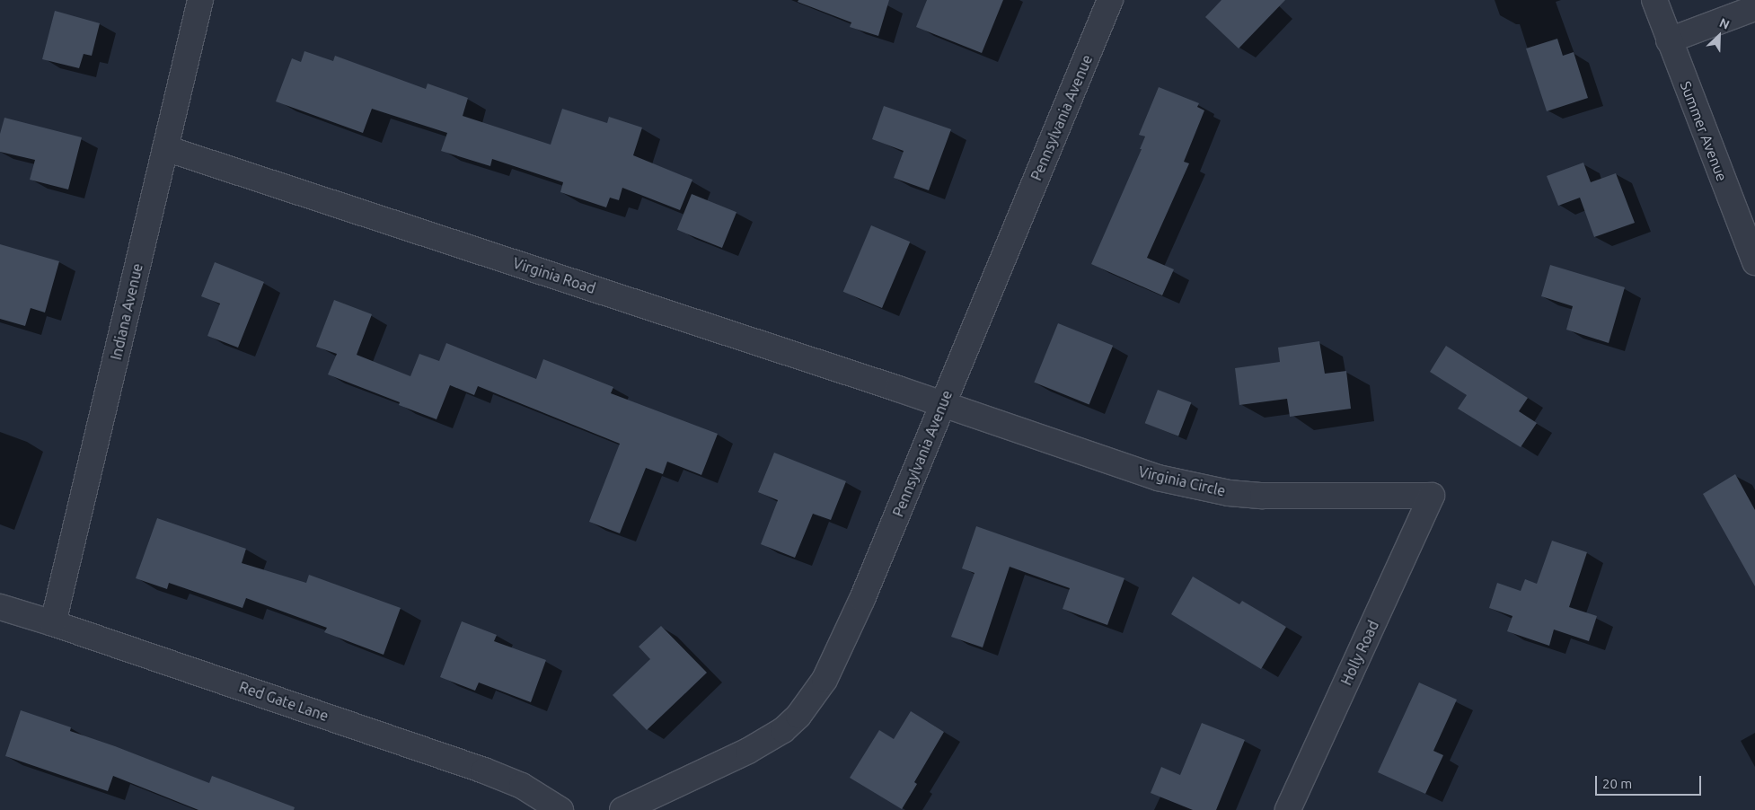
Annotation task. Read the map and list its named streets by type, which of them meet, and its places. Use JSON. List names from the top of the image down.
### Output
{
  "streets": {
    "street": [
      "Pennsylvania Avenue",
      "Summer Avenue",
      "Virginia Road",
      "Indiana Avenue",
      "Virginia Circle",
      "Holly Road",
      "Red Gate Lane"
    ]
  },
  "crossings": [
    ["Pennsylvania Avenue", "Virginia Road"],
    ["Pennsylvania Avenue", "Virginia Circle"],
    ["Virginia Road", "Indiana Avenue"],
    ["Virginia Road", "Virginia Circle"],
    ["Indiana Avenue", "Red Gate Lane"],
    ["Virginia Circle", "Holly Road"]
  ],
  "scale_bar": "20 m",
  "north": "top right"
}
